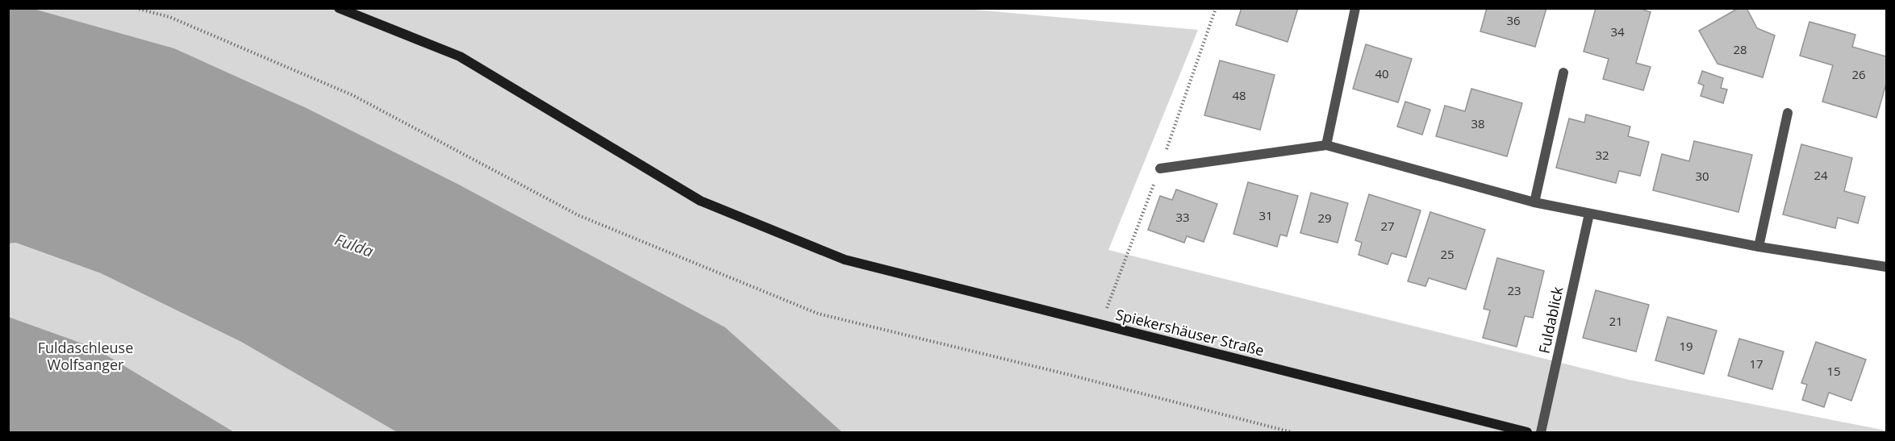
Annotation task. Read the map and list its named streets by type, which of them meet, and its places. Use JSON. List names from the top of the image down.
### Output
{
  "streets": {
    "street": ["Fuldablick", "Spiekershäuser Straße"]
  },
  "water": ["Fulda"],
  "parks": ["Fuldaschleuse Wolfsanger"],
  "house_numbers": [
    "36",
    "34",
    "28",
    "40",
    "26",
    "48",
    "38",
    "32",
    "24",
    "30",
    "31",
    "33",
    "29",
    "27",
    "25",
    "23",
    "21",
    "19",
    "17",
    "15"
  ]
}
